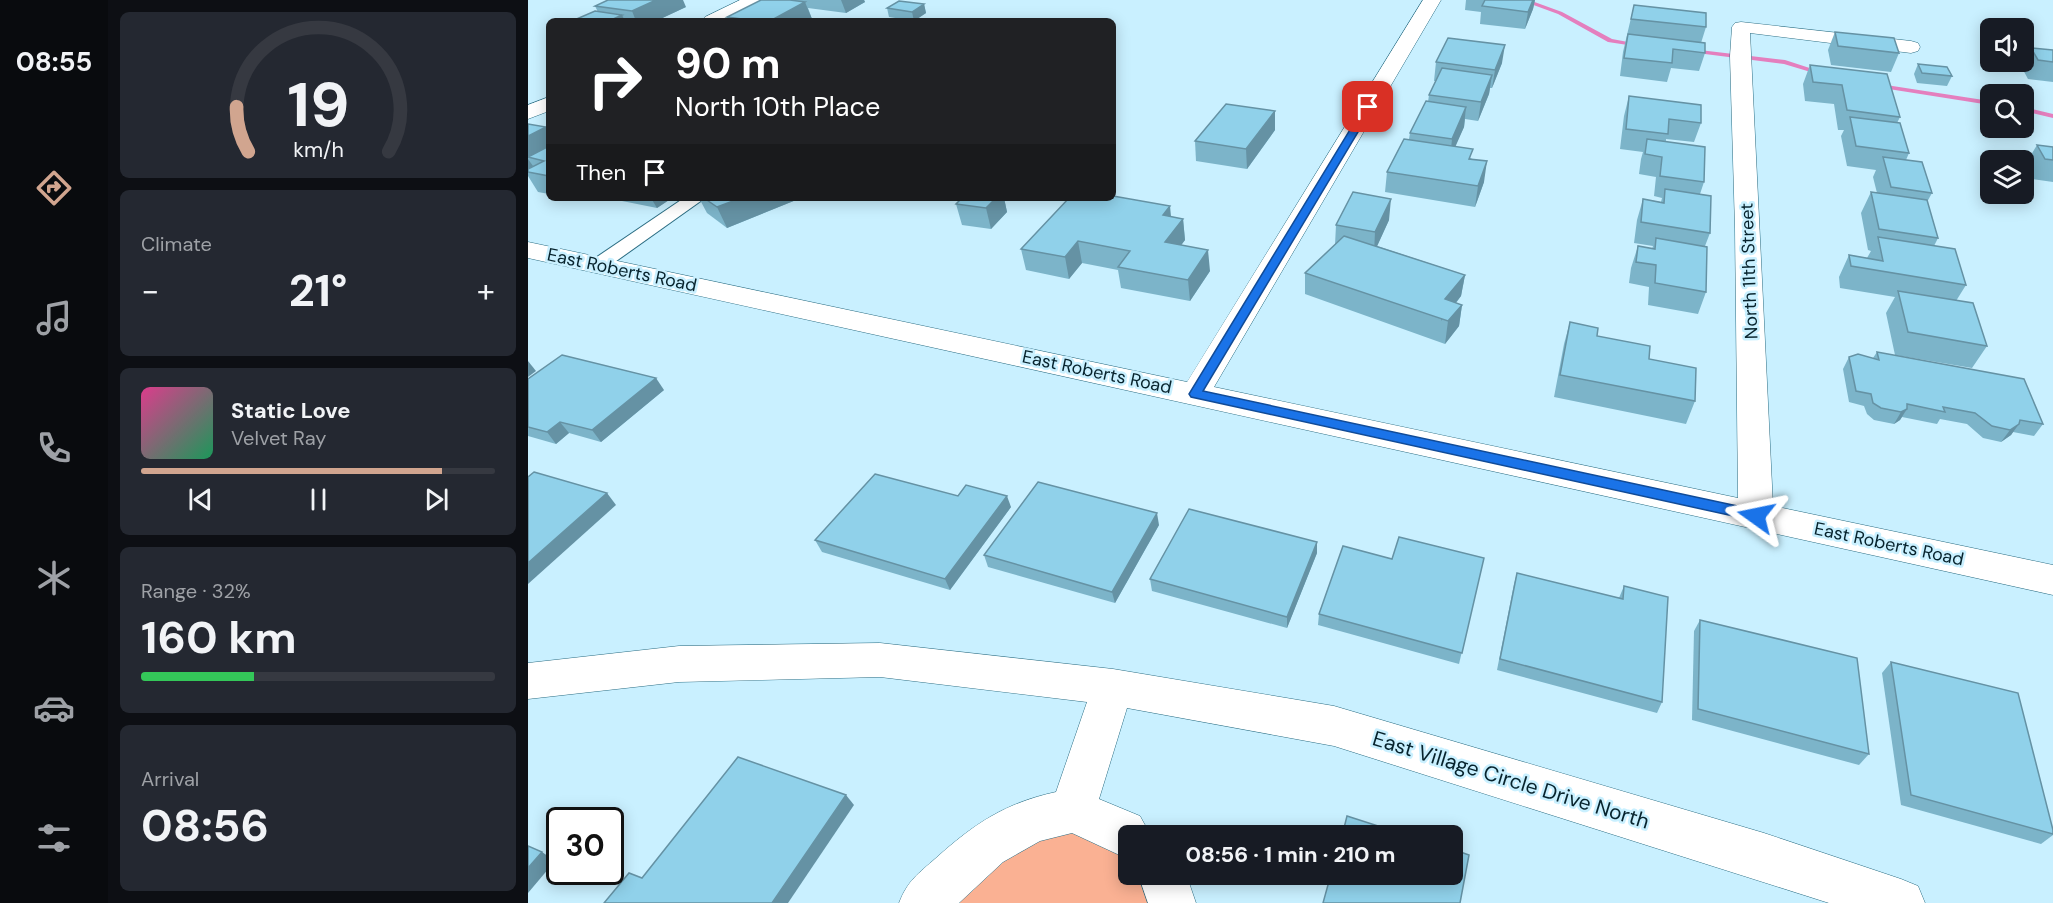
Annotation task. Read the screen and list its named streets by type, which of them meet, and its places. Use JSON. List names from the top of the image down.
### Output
{
  "streets": {
    "street": ["East Roberts Road", "North 11th Street", "East Village Circle Drive North"]
  },
  "crossings": [
    ["East Roberts Road", "North 11th Street"]
  ],
  "page": {
    "tabs": "08:55",
    "turn": ["90 m", "North 10th Place"],
    "then": "Then",
    "tile": [
      "Climate",
      ["Range · 32%", "160 km"],
      ["Arrival", "08:56"]
    ],
    "heat": ["−", "21°", "+"],
    "song": ["Static Love", "Velvet Ray"],
    "limit": "30",
    "trip": "08:56 · 1 min · 210 m",
    "gauge": ["19", "km/h"]
  }
}
